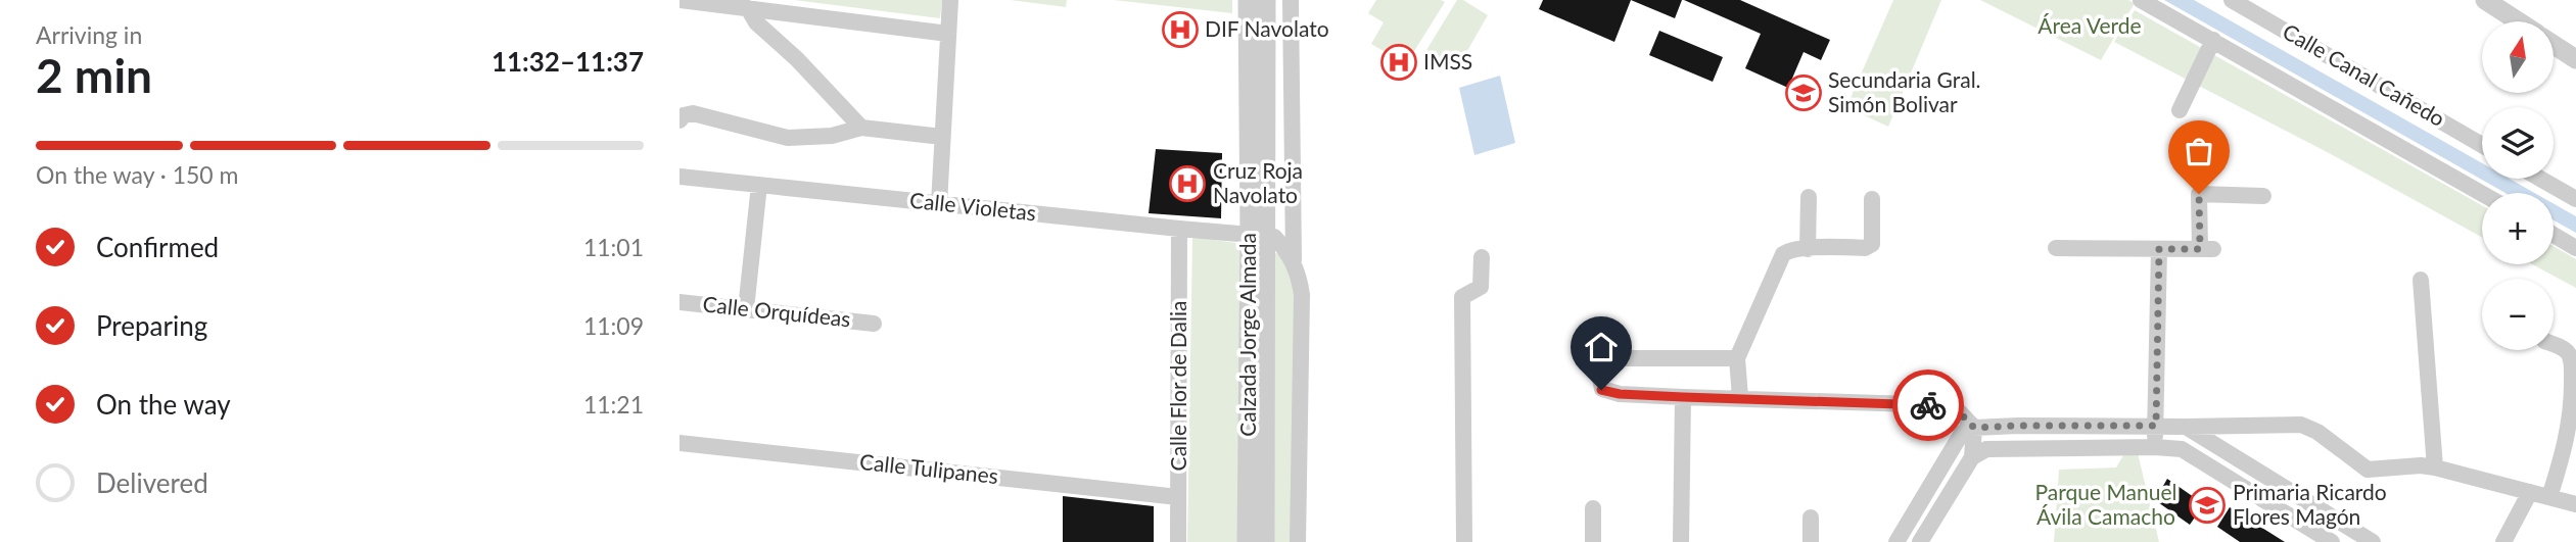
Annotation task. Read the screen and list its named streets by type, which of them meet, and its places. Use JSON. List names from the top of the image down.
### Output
{
  "streets": {
    "street": [
      "Calle Canal Cañedo",
      "Calle Violetas",
      "Calle Orquídeas",
      "Calzada Jorge Almada",
      "Calle Flor de Dalia",
      "Calle Tulipanes"
    ]
  },
  "crossings": [
    ["Calle Violetas", "Calzada Jorge Almada"],
    ["Calle Violetas", "Calle Flor de Dalia"],
    ["Calle Flor de Dalia", "Calle Tulipanes"]
  ],
  "parks": ["Área Verde", "Parque Manuel Ávila Camacho"],
  "places": {
    "hospital": ["DIF Navolato", "IMSS", "Cruz Roja Navolato"],
    "school or university": ["Secundaria Gral. Simón Bolivar", "Primaria Ricardo Flores Magón"]
  },
  "north": "top",
  "page": {
    "heading": ["2 min", "Arriving in", "11:32–11:37"],
    "map_buttons": ["+", "−"],
    "bar": "On the way · 150 m",
    "list": [
      ["Confirmed", "11:01"],
      ["Preparing", "11:09"],
      ["On the way", "11:21"],
      "Delivered"
    ]
  }
}
